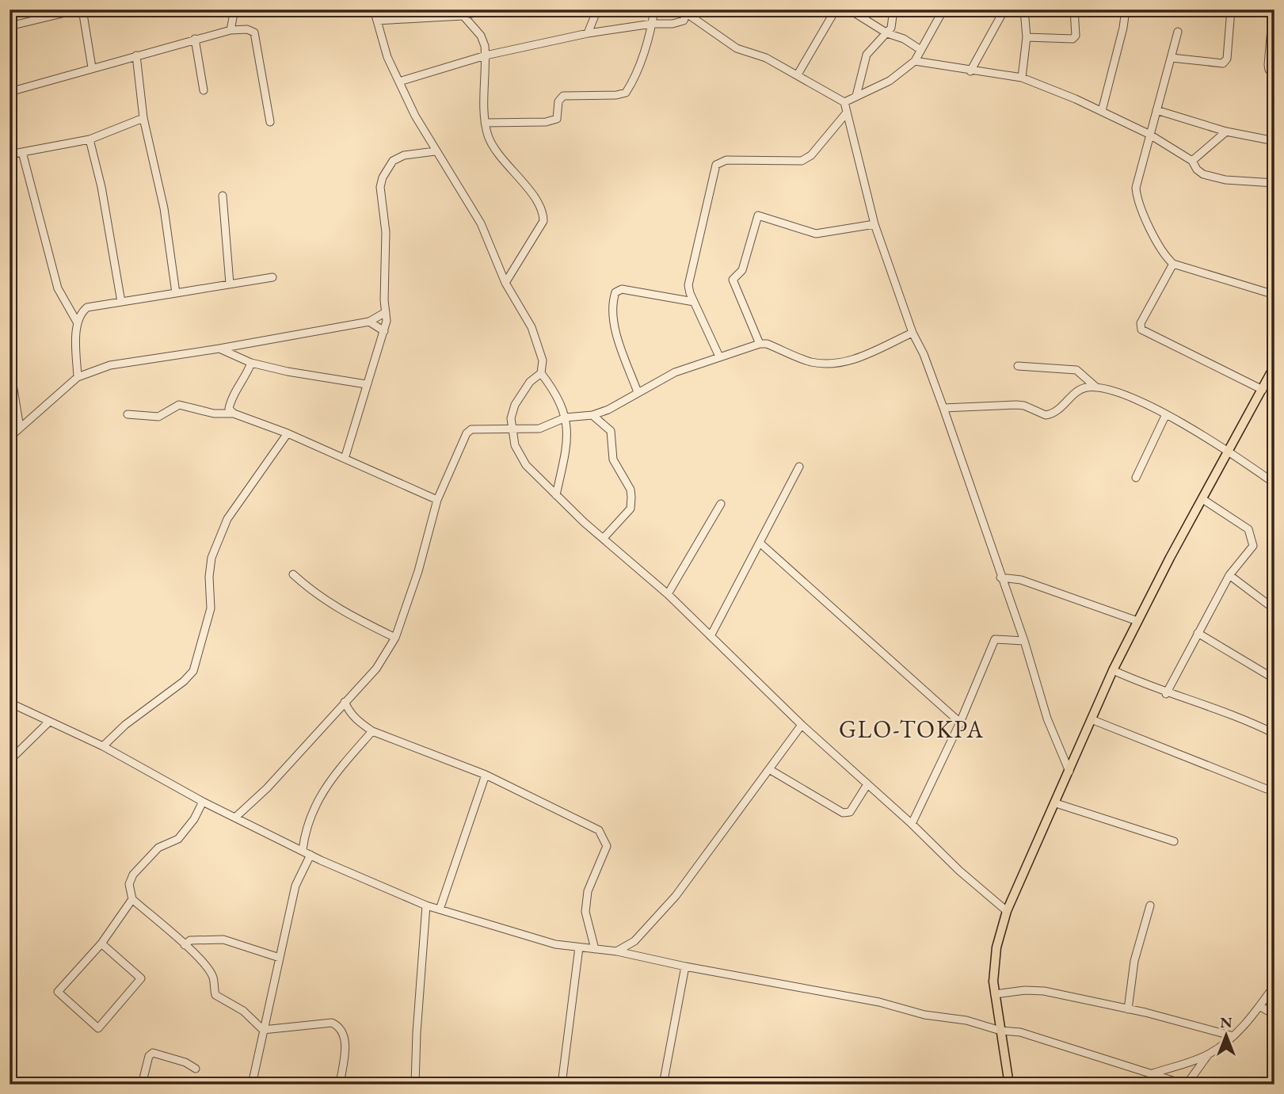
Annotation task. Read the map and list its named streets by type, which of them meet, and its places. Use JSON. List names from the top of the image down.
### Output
{
  "districts": ["GLO-TOKPA"],
  "north": "top"
}
